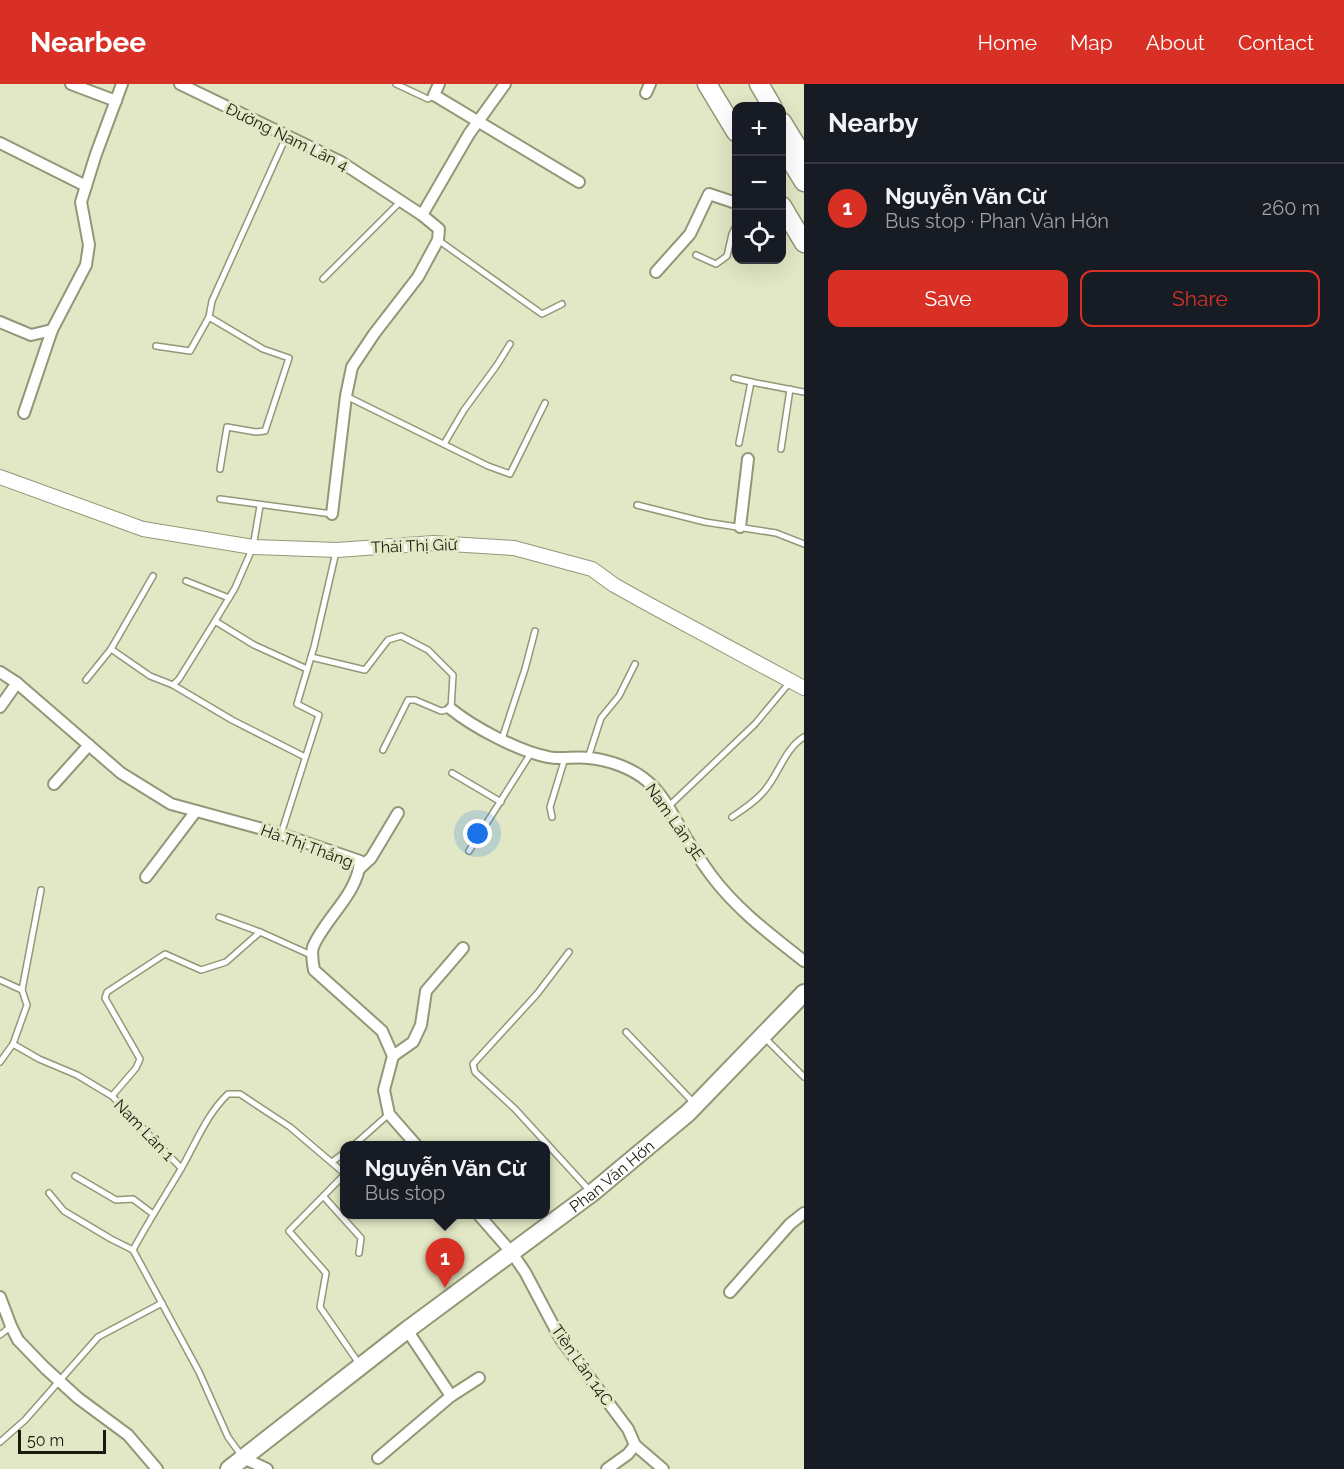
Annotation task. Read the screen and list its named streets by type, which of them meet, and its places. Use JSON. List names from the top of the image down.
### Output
{
  "streets": {
    "main road": ["Phan Văn Hớn"],
    "street": [
      "Đường Nam Lân 4",
      "Thái Thị Giữ",
      "Nam Lân 3E",
      "Hà Thị Thắng",
      "Tiền Lân 14C"
    ],
    "lane": ["Nam Lân 1"]
  },
  "crossings": [
    ["Phan Văn Hớn", "Tiền Lân 14C"]
  ],
  "scale_bar": "50 m",
  "page": {
    "header": "Nearbee",
    "nav": [
      "Home",
      "Map",
      "About",
      "Contact"
    ],
    "heading": "Nearby",
    "map_buttons": ["+", "−"],
    "list": [
      {
        "mark": "1",
        "name": "Nguyễn Văn Cừ",
        "note": "Bus stop · Phan Văn Hớn",
        "value": "260 m"
      }
    ],
    "buttons": ["Save", "Share"],
    "popup": ["Nguyễn Văn Cừ", "Bus stop"],
    "pins": "1",
    "scale": "50 m"
  }
}
